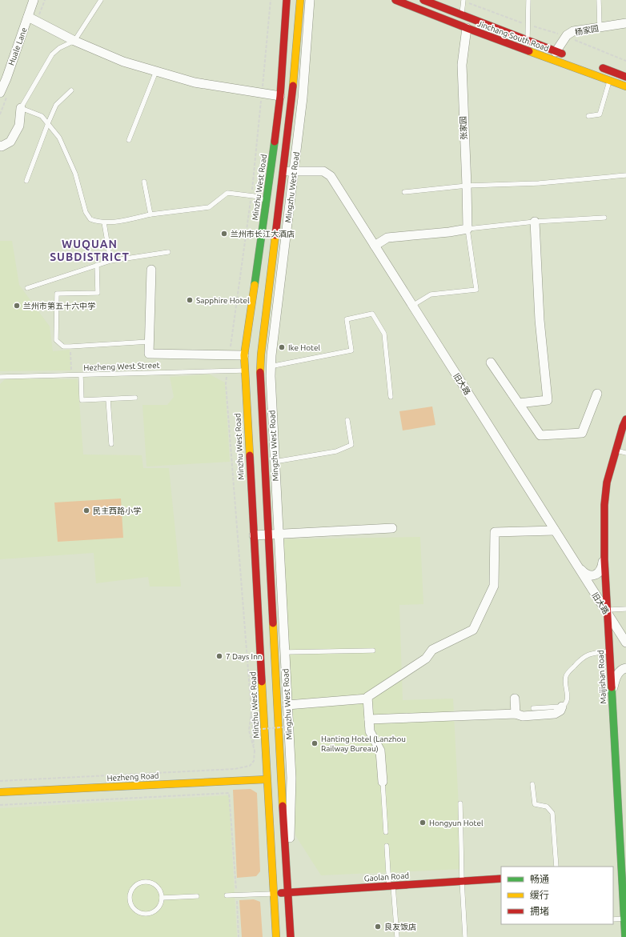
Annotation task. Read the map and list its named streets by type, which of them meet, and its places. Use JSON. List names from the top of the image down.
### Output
{
  "streets": {
    "main road": [
      "Jinchang South Road",
      "Minzhu West Road",
      "Maijishan Road",
      "Hezheng Road",
      "Gaolan Road"
    ],
    "street": [
      "杨家园",
      "Huale Lane",
      "张家园",
      "Mingzhu West Road",
      "旧大路"
    ],
    "lane": ["Hezheng West Street"]
  },
  "crossings": [
    ["杨家园", "Jinchang South Road"],
    ["Jinchang South Road", "张家园"],
    ["张家园", "旧大路"],
    ["Minzhu West Road", "Hezheng West Street"],
    ["Minzhu West Road", "旧大路"],
    ["Minzhu West Road", "Hezheng Road"],
    ["Minzhu West Road", "Gaolan Road"],
    ["Mingzhu West Road", "旧大路"],
    ["Mingzhu West Road", "Gaolan Road"],
    ["旧大路", "Maijishan Road"]
  ],
  "districts": ["WUQUAN SUBDISTRICT"],
  "places": [
    "兰州市长江大酒店",
    "Sapphire Hotel",
    "兰州市第五十六中学",
    "Ike Hotel",
    "民主西路小学",
    "7 Days Inn",
    "Hanting Hotel (Lanzhou Railway Bureau)",
    "Hongyun Hotel",
    "良友饭店"
  ],
  "legend": ["畅通", "缓行", "拥堵"]
}
